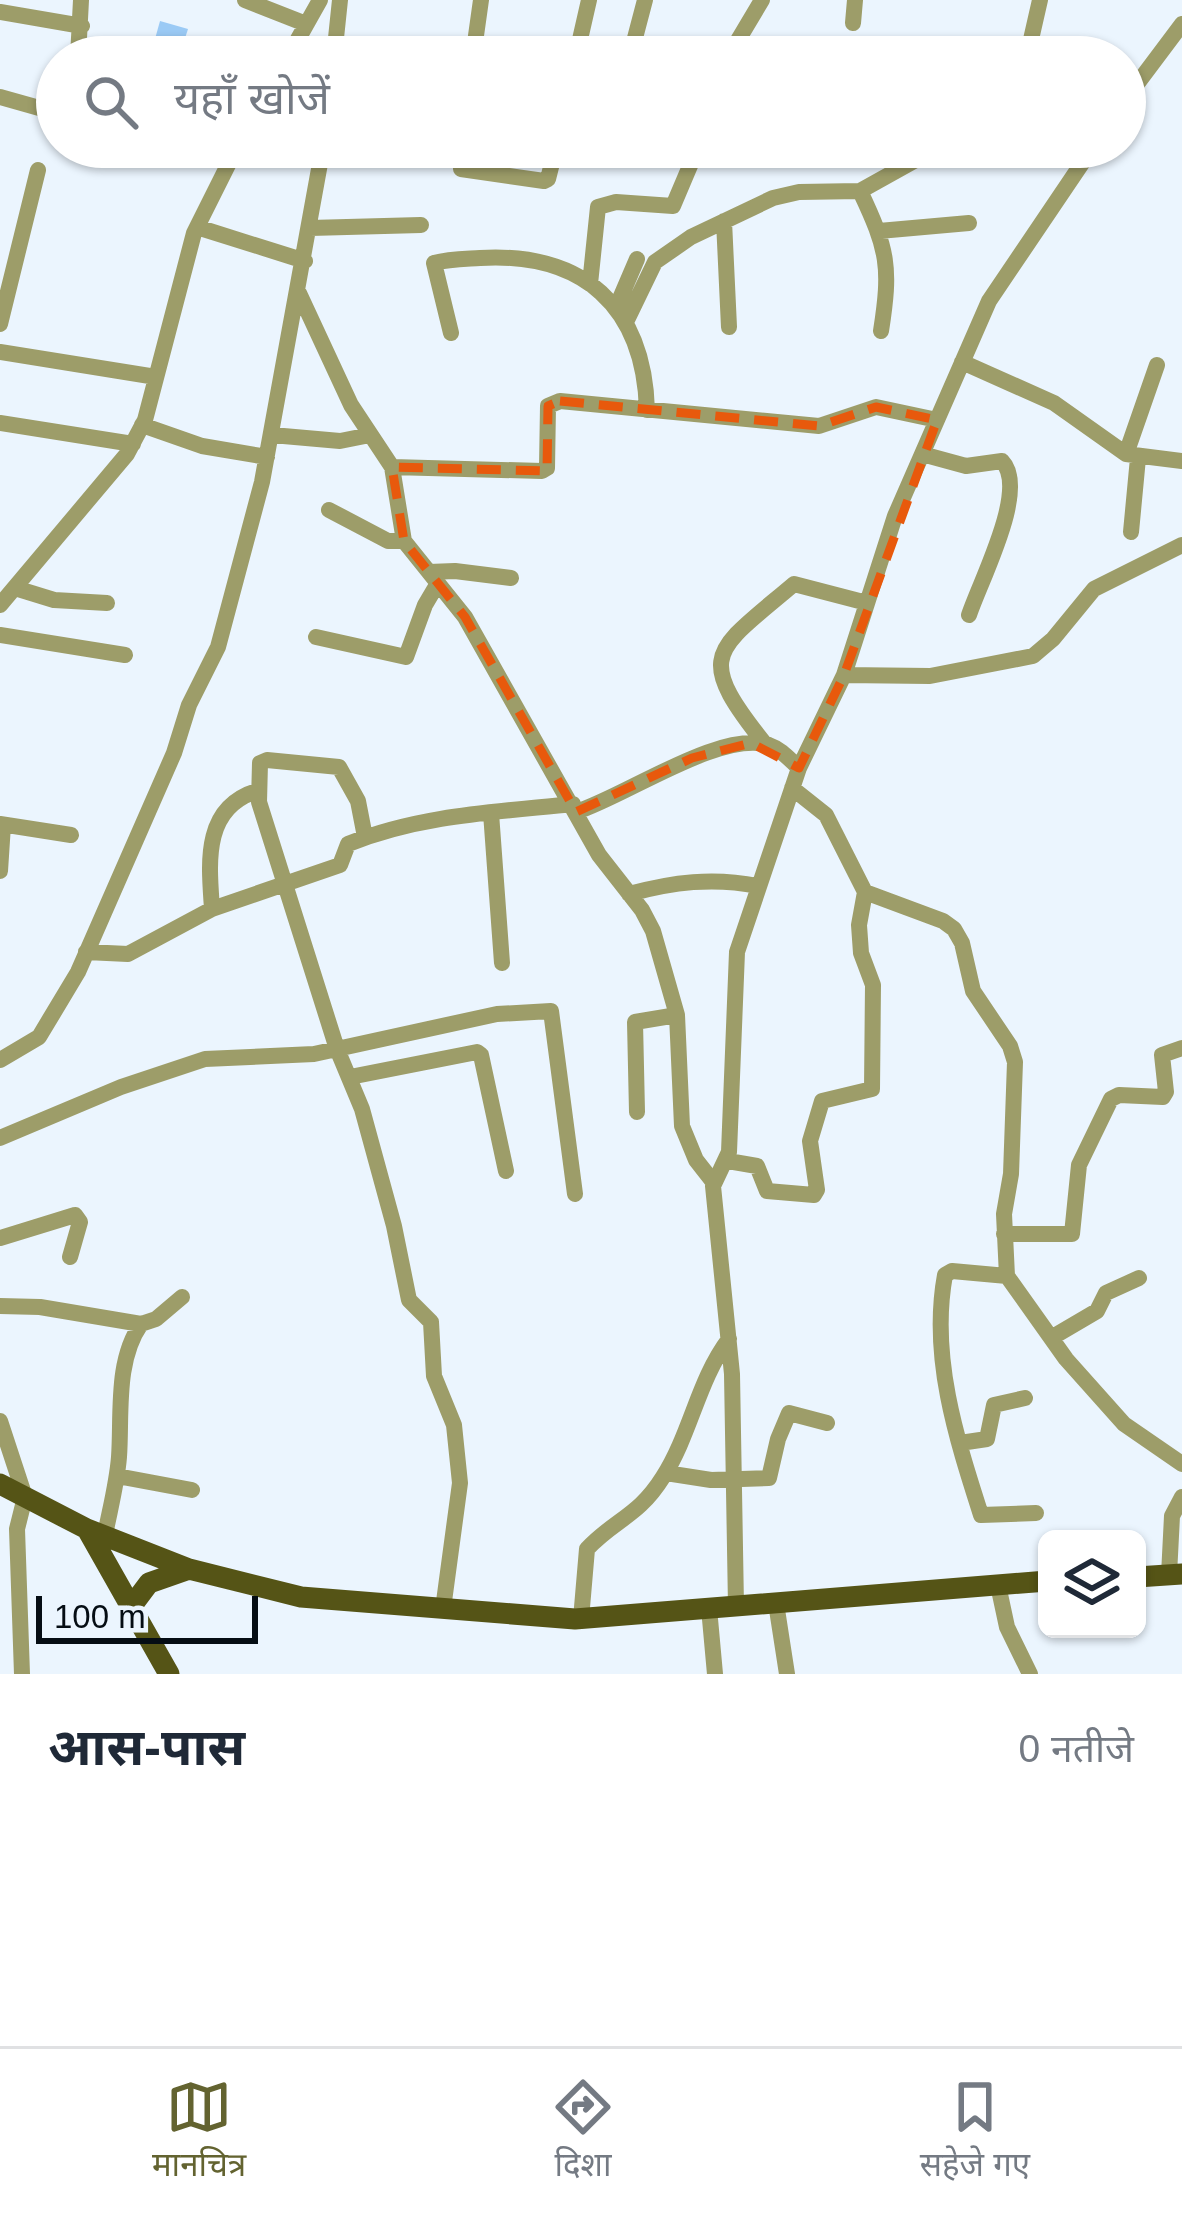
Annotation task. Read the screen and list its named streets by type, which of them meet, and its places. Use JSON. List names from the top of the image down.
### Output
{
  "scale_bar": "100 m",
  "page": {
    "search": "यहाँ खोजें",
    "scale": "100 m",
    "heading": ["आस-पास", "0 नतीजे"],
    "nav": ["मानचित्र", "दिशा", "सहेजे गए"]
  }
}
